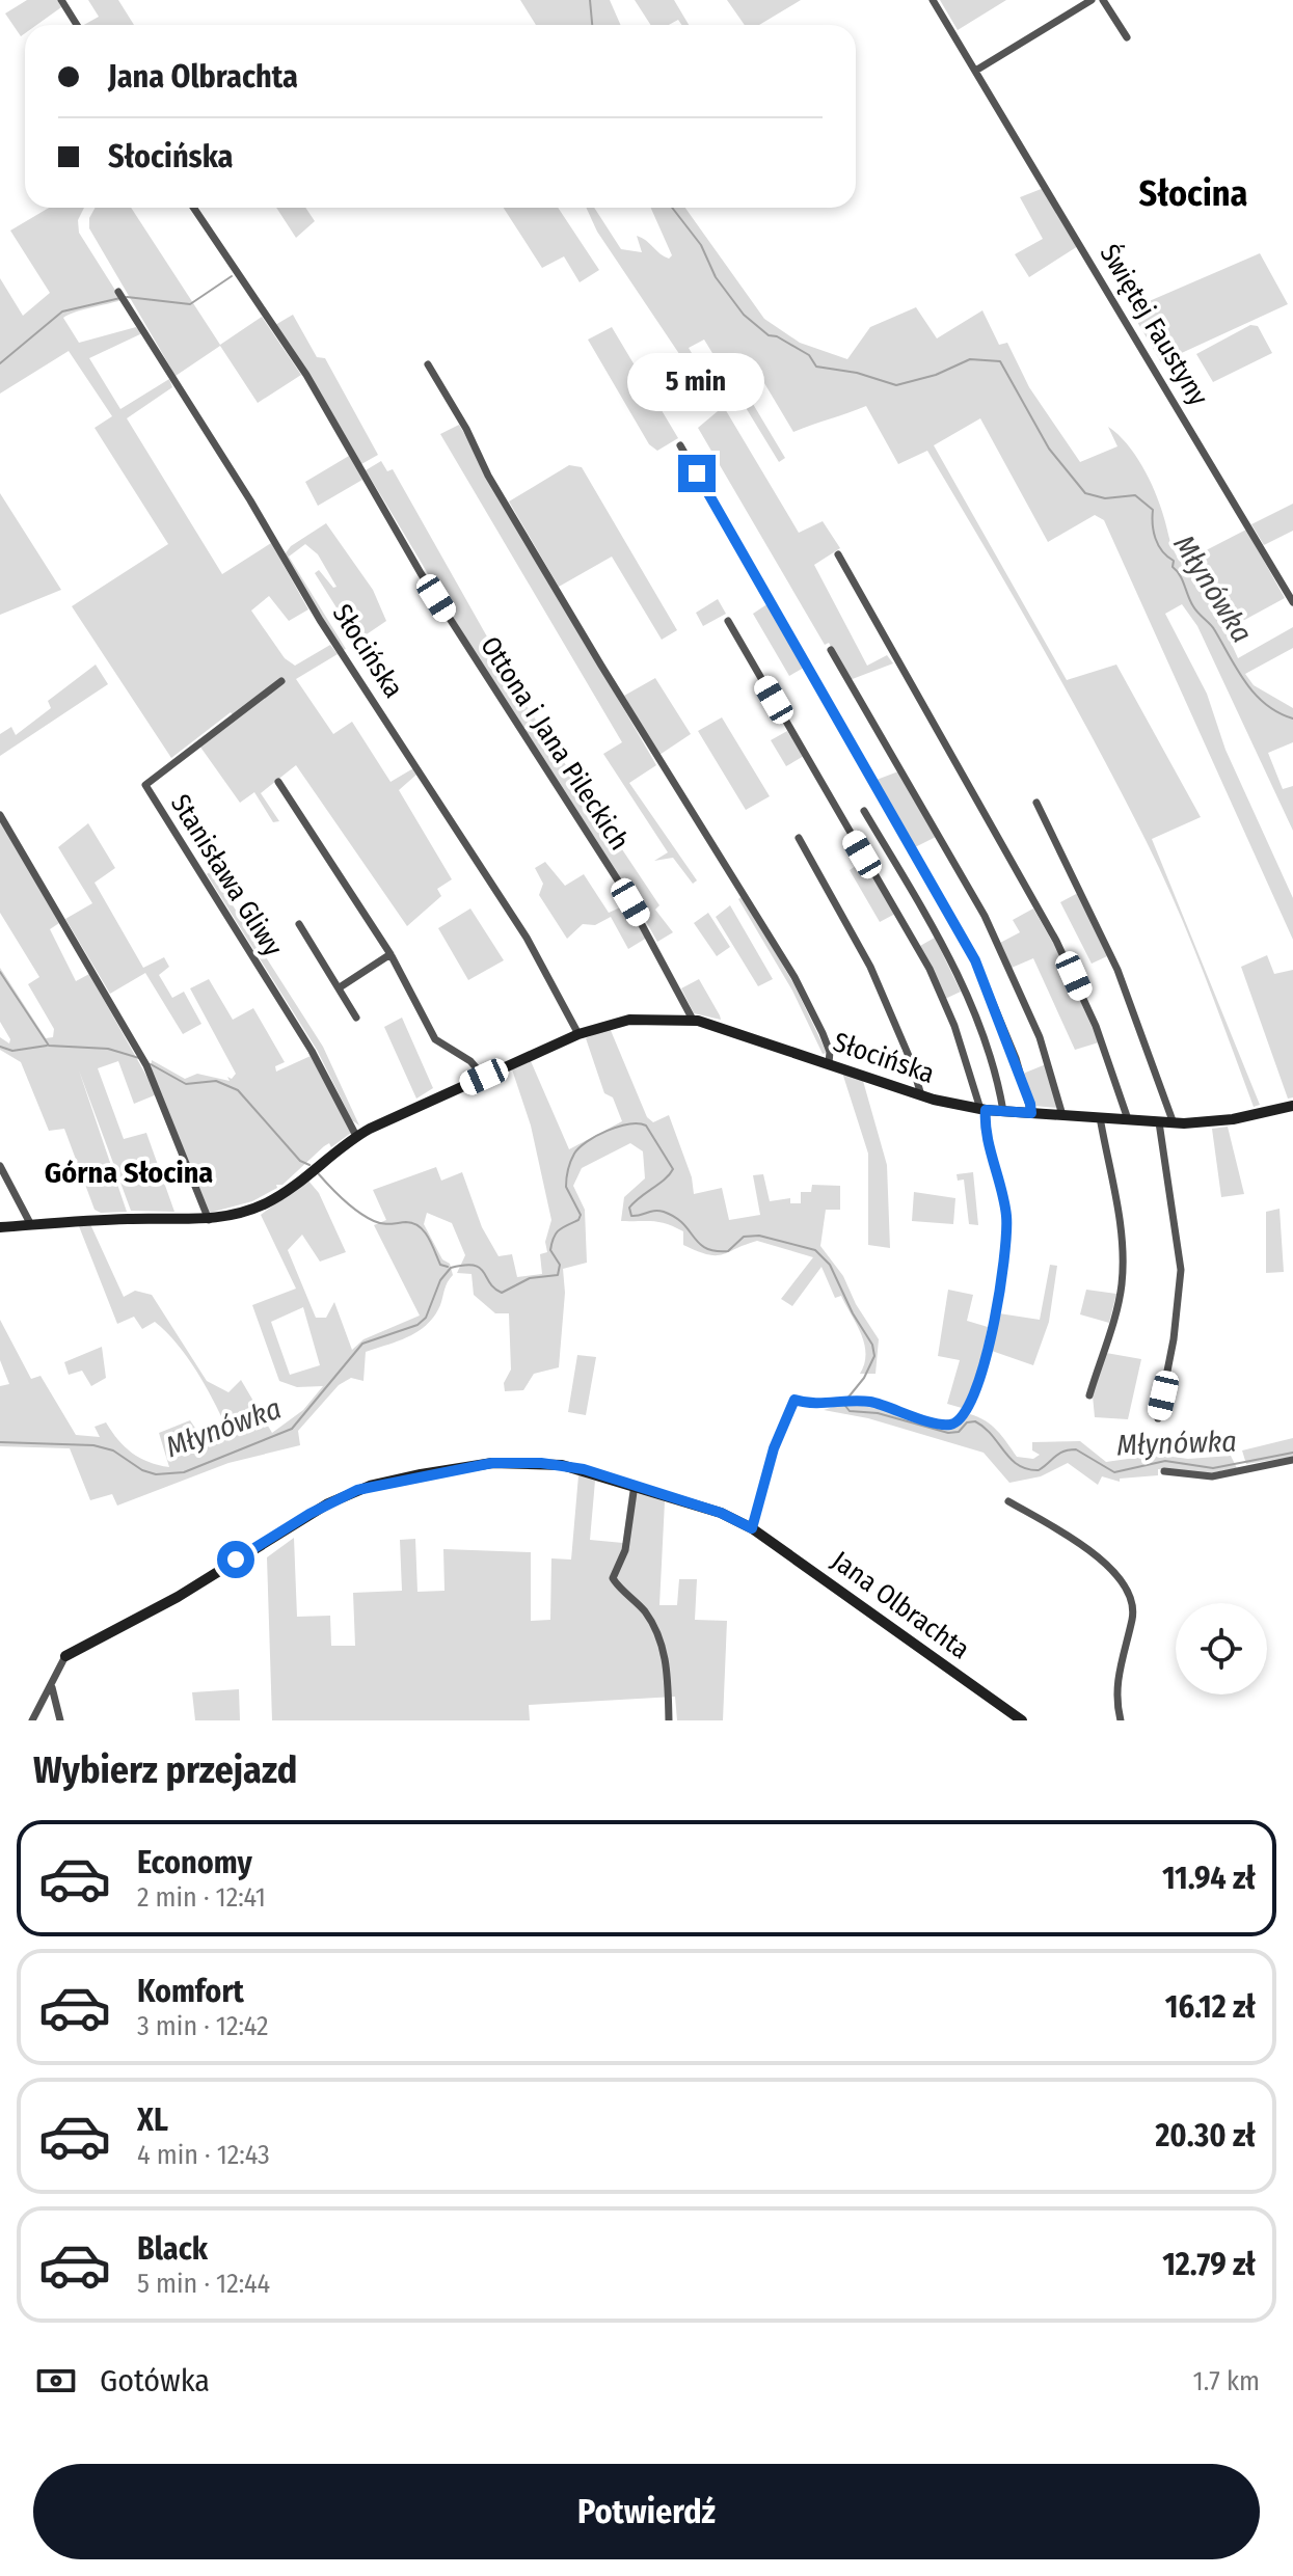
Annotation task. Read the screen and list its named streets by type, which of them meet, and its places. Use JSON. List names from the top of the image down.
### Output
{
  "streets": {
    "street": [
      "Świętej Faustyny",
      "Słocińska",
      "Ottona i Jana Pileckich",
      "Stanisława Gliwy",
      "Jana Olbrachta"
    ]
  },
  "crossings": [
    ["Słocińska", "Ottona i Jana Pileckich"],
    ["Słocińska", "Stanisława Gliwy"]
  ],
  "districts": ["Słocina", "Górna Słocina"],
  "water": ["Młynówka"],
  "page": {
    "banner": ["Jana Olbrachta", "Słocińska"],
    "bubble": "5 min",
    "heading": "Wybierz przejazd",
    "list": [
      {
        "name": "Economy",
        "note": "2 min · 12:41",
        "value": "11.94 zł"
      },
      {
        "name": "Komfort",
        "note": "3 min · 12:42",
        "value": "16.12 zł"
      },
      {
        "name": "XL",
        "note": "4 min · 12:43",
        "value": "20.30 zł"
      },
      {
        "name": "Black",
        "note": "5 min · 12:44",
        "value": "12.79 zł"
      }
    ],
    "pay": ["Gotówka", "1.7 km"],
    "buttons": "Potwierdź"
  }
}
